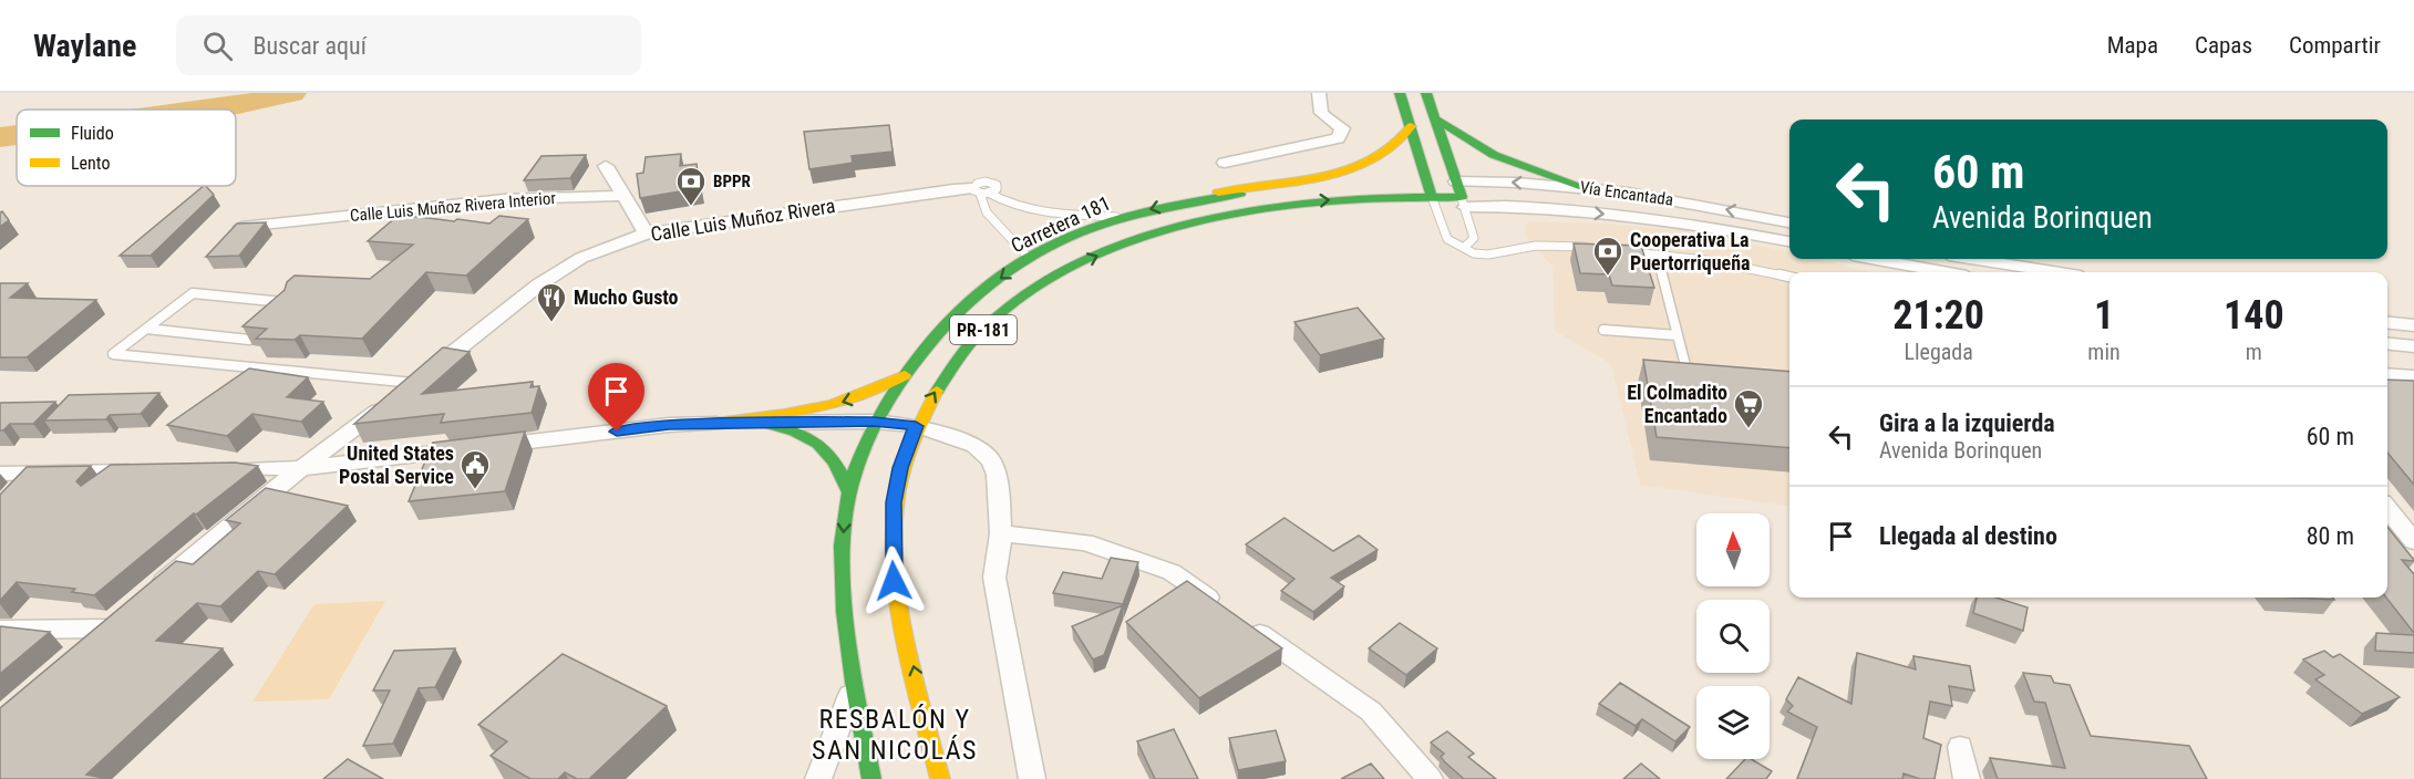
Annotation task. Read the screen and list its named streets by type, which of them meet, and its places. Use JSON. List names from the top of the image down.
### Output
{
  "streets": {
    "main road": ["Carretera 181", "PR-181"],
    "street": ["Vía Encantada", "Calle Luis Muñoz Rivera Interior", "Calle Luis Muñoz Rivera"]
  },
  "one_way": ["Carretera 181"],
  "districts": ["RESBALÓN Y SAN NICOLÁS"],
  "places": {
    "bank": ["BPPR", "Cooperativa La Puertorriqueña"],
    "restaurant": ["Mucho Gusto"],
    "supermarket": ["El Colmadito Encantado"],
    "public building": ["United States Postal Service"]
  },
  "legend": ["Fluido", "Lento"],
  "north": "top",
  "page": {
    "header": "Waylane",
    "search": "Buscar aquí",
    "nav": ["Mapa", "Capas", "Compartir"],
    "turn": ["60 m", "Avenida Borinquen"],
    "eta": [
      "21:20",
      "Llegada",
      "1",
      "min",
      "140",
      "m"
    ],
    "list": [
      {
        "name": "Gira a la izquierda",
        "note": "Avenida Borinquen",
        "value": "60 m"
      },
      {
        "name": "Llegada al destino",
        "value": "80 m"
      }
    ]
  }
}
